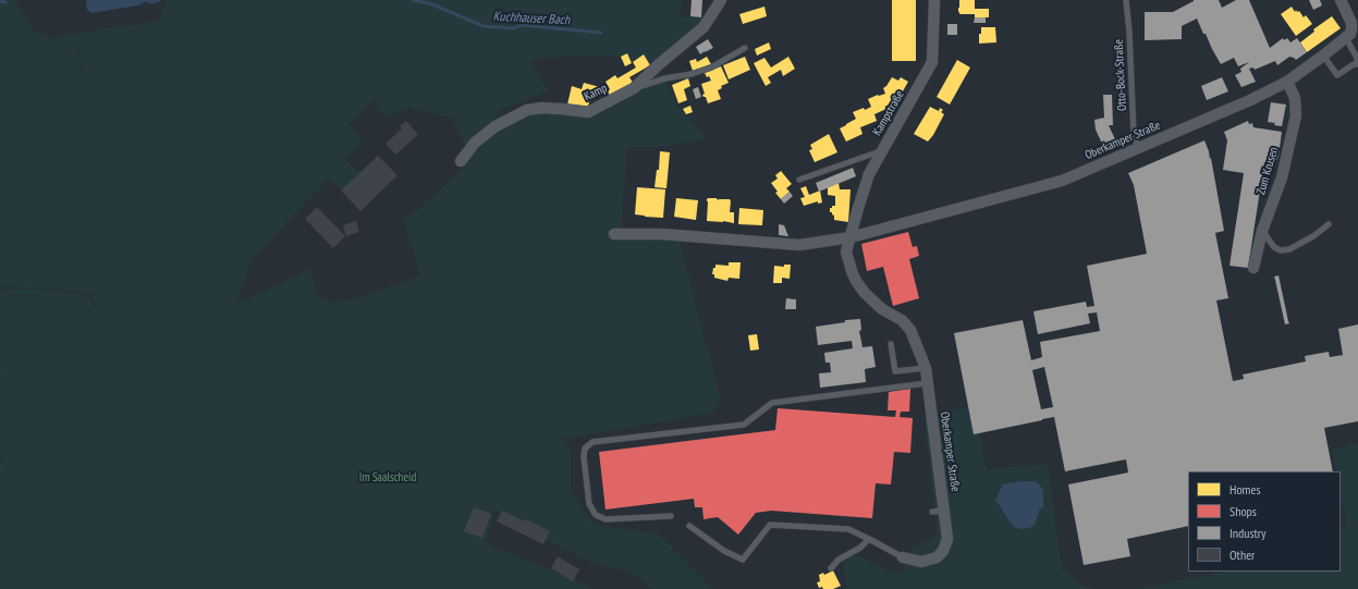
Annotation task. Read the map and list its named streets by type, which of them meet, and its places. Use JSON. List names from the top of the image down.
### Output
{
  "streets": {
    "street": [
      "Kamp",
      "Kampstraße",
      "Oberkamper Straße",
      "Zum Krusen"
    ],
    "lane": ["Otto-Bock-Straße"]
  },
  "crossings": [
    ["Otto-Bock-Straße", "Oberkamper Straße"],
    ["Kampstraße", "Oberkamper Straße"],
    ["Oberkamper Straße", "Zum Krusen"]
  ],
  "water": ["Kuchhauser Bach"],
  "parks": ["Im Saalscheid"],
  "legend": [
    "Homes",
    "Shops",
    "Industry",
    "Other"
  ]
}
